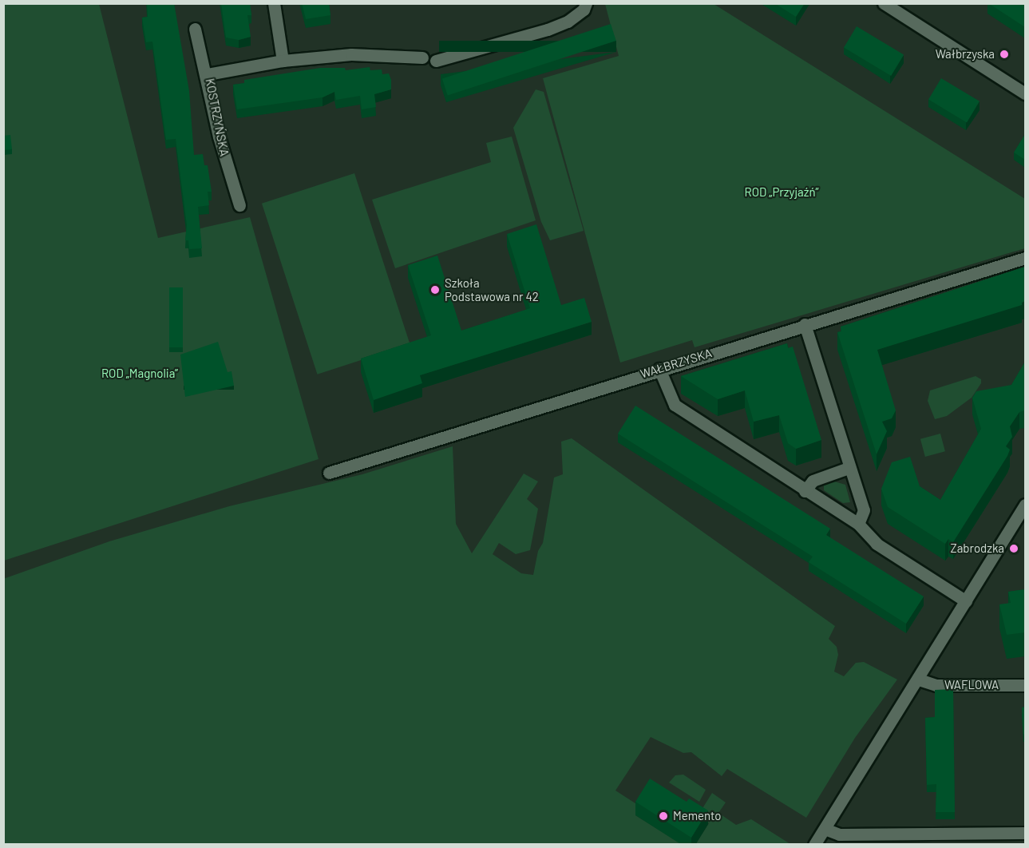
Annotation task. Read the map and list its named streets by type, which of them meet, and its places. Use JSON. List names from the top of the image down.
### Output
{
  "streets": {
    "street": ["KOSTRZYŃSKA", "WAŁBRZYSKA", "WAFLOWA"]
  },
  "parks": ["ROD „Przyjaźń”", "ROD „Magnolia”"],
  "places": [
    "Wałbrzyska",
    "Szkoła Podstawowa nr 42",
    "Zabrodzka",
    "Memento"
  ]
}
